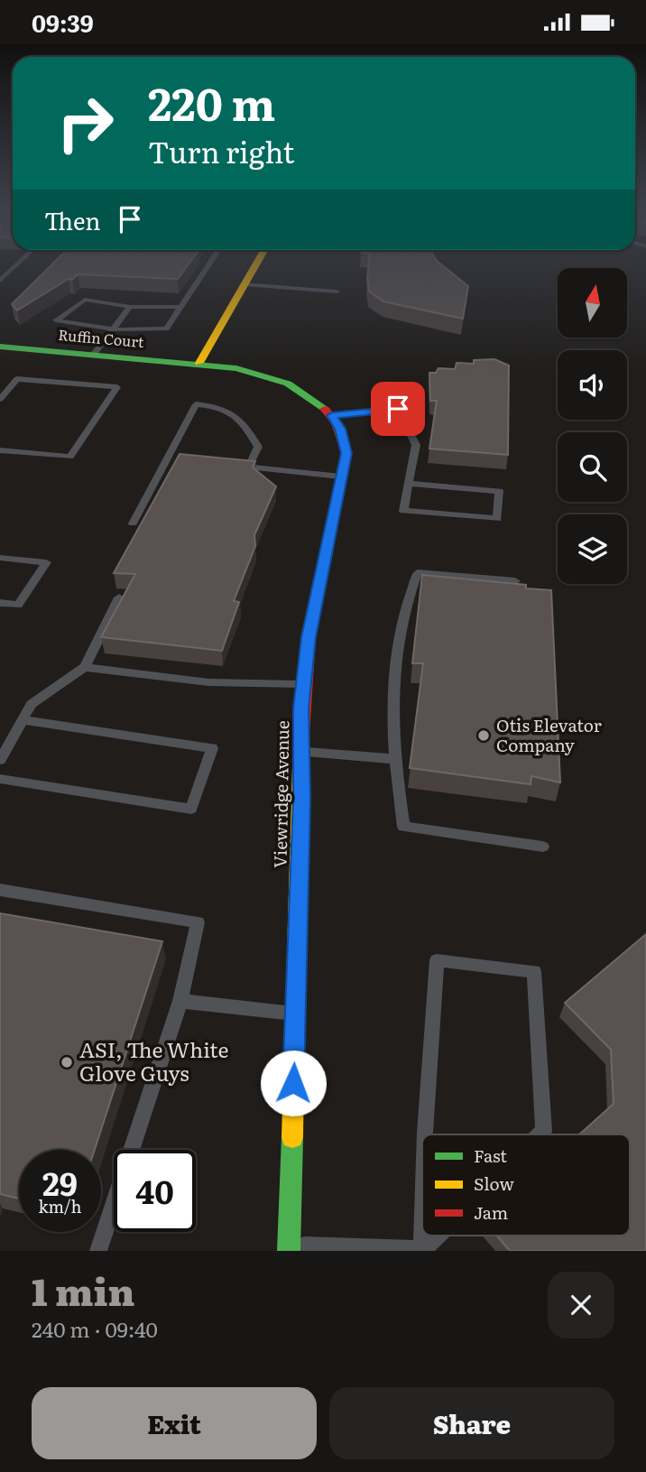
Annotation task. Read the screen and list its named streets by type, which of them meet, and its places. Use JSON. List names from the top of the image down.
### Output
{
  "streets": {
    "street": ["Ruffin Court", "Viewridge Avenue"]
  },
  "places": ["Otis Elevator Company", "ASI, The White Glove Guys"],
  "legend": ["Fast", "Slow", "Jam"],
  "north": "top",
  "page": {
    "status": "09:39",
    "turn": ["220 m", "Turn right"],
    "then": "Then",
    "speed": "29 km/h",
    "limit": "40",
    "heading": ["1 min", "240 m · 09:40"],
    "buttons": ["Exit", "Share"]
  }
}
